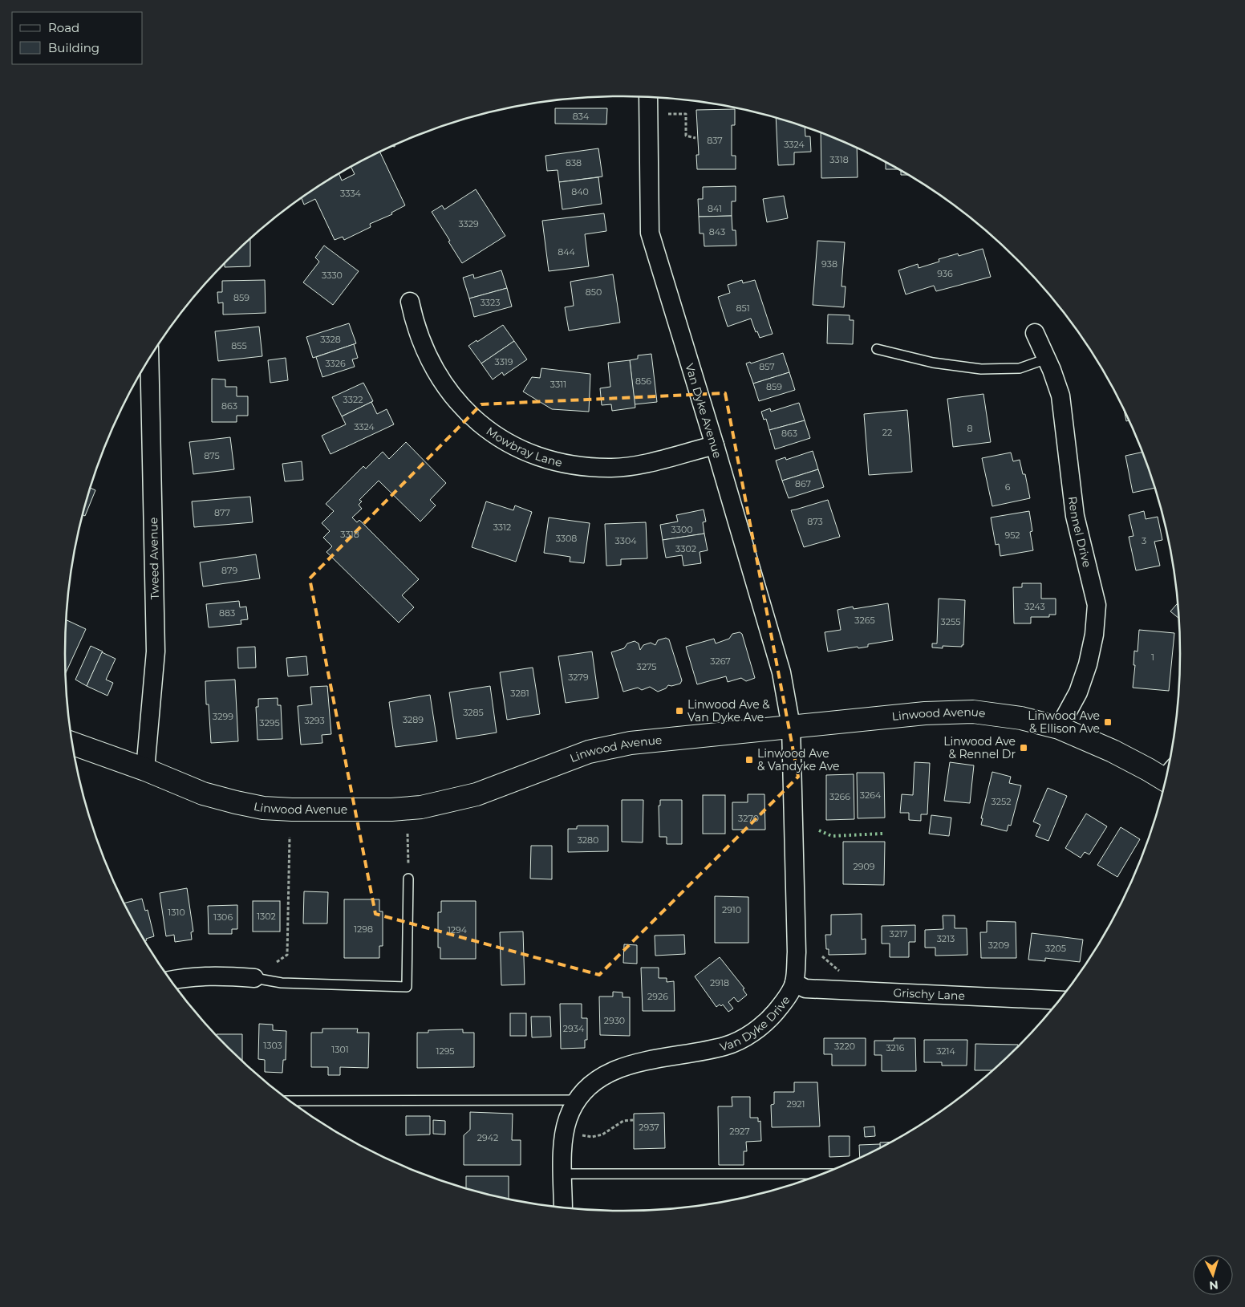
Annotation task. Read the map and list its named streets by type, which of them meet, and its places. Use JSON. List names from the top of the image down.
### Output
{
  "streets": {
    "main road": ["Linwood Avenue"],
    "street": [
      "Van Dyke Avenue",
      "Mowbray Lane",
      "Rennel Drive",
      "Tweed Avenue",
      "Grischy Lane",
      "Van Dyke Drive"
    ]
  },
  "crossings": [
    ["Van Dyke Avenue", "Mowbray Lane"],
    ["Van Dyke Avenue", "Linwood Avenue"],
    ["Van Dyke Avenue", "Van Dyke Drive"],
    ["Rennel Drive", "Linwood Avenue"],
    ["Tweed Avenue", "Linwood Avenue"],
    ["Linwood Avenue", "Van Dyke Drive"],
    ["Grischy Lane", "Van Dyke Drive"]
  ],
  "places": {
    "transit": [
      "Linwood Ave & Van Dyke Ave",
      "Linwood Ave & Ellison Ave",
      "Linwood Ave & Rennel Dr",
      "Linwood Ave & Vandyke Ave"
    ]
  },
  "house_numbers": [
    "834",
    "837",
    "3324",
    "3318",
    "838",
    "840",
    "3334",
    "841",
    "3329",
    "843",
    "844",
    "938",
    "936",
    "3330",
    "850",
    "859",
    "3323",
    "851",
    "3328",
    "855",
    "3319",
    "3326",
    "857",
    "856",
    "3311",
    "859",
    "3322",
    "863",
    "3324",
    "8",
    "22",
    "863",
    "875",
    "867",
    "6",
    "877",
    "873",
    "3312",
    "3300",
    "3318",
    "952",
    "3308",
    "3304",
    "3",
    "3302",
    "879",
    "3243",
    "883",
    "3265",
    "3255",
    "1",
    "3267",
    "3275",
    "3279",
    "3281",
    "3285",
    "3299",
    "3289",
    "3293",
    "3295",
    "3264",
    "3266",
    "3252",
    "3270",
    "3280",
    "2909",
    "2910",
    "1310",
    "1302",
    "1306",
    "1298",
    "1294",
    "3217",
    "3213",
    "3209",
    "3205",
    "2918",
    "2926",
    "2930",
    "2934",
    "1303",
    "3220",
    "3216",
    "1301",
    "1295",
    "3214",
    "2921",
    "2937",
    "2927",
    "2942"
  ],
  "legend": ["Road", "Building"],
  "north": "bottom"
}
